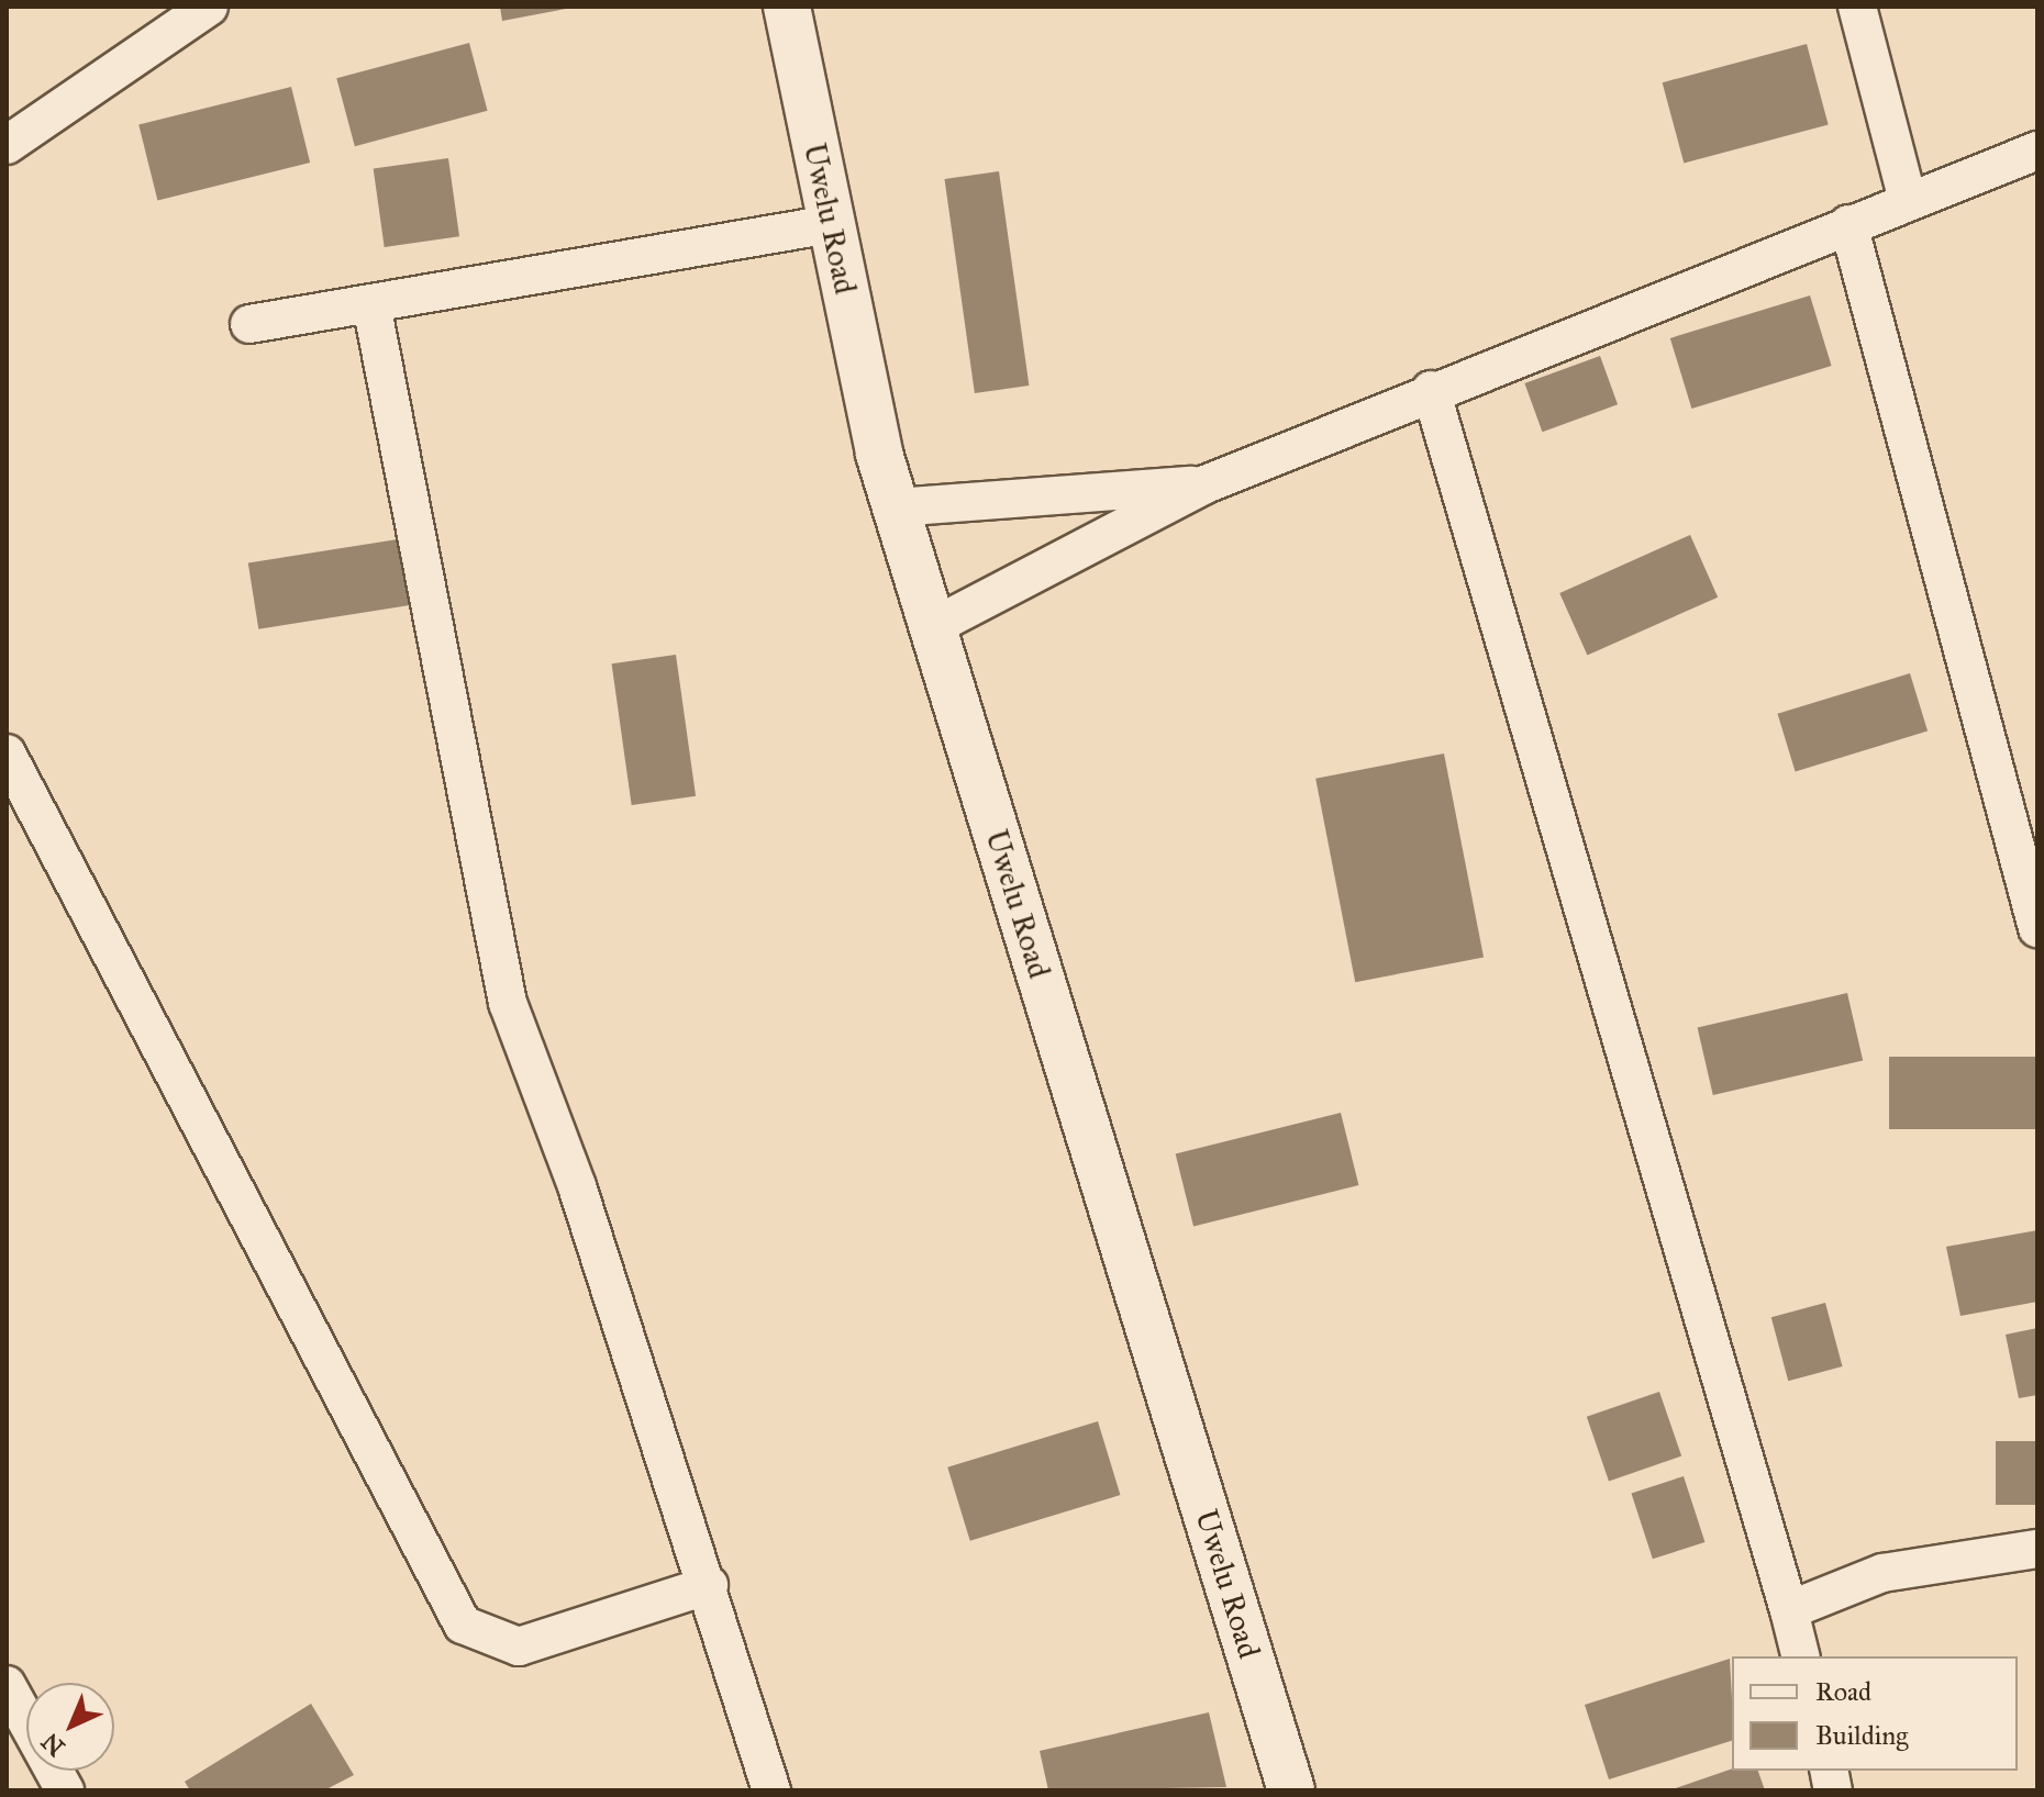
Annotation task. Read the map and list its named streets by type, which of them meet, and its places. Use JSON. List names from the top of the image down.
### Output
{
  "streets": {
    "street": ["Uwelu Road"]
  },
  "legend": ["Road", "Building"],
  "north": "bottom left"
}
